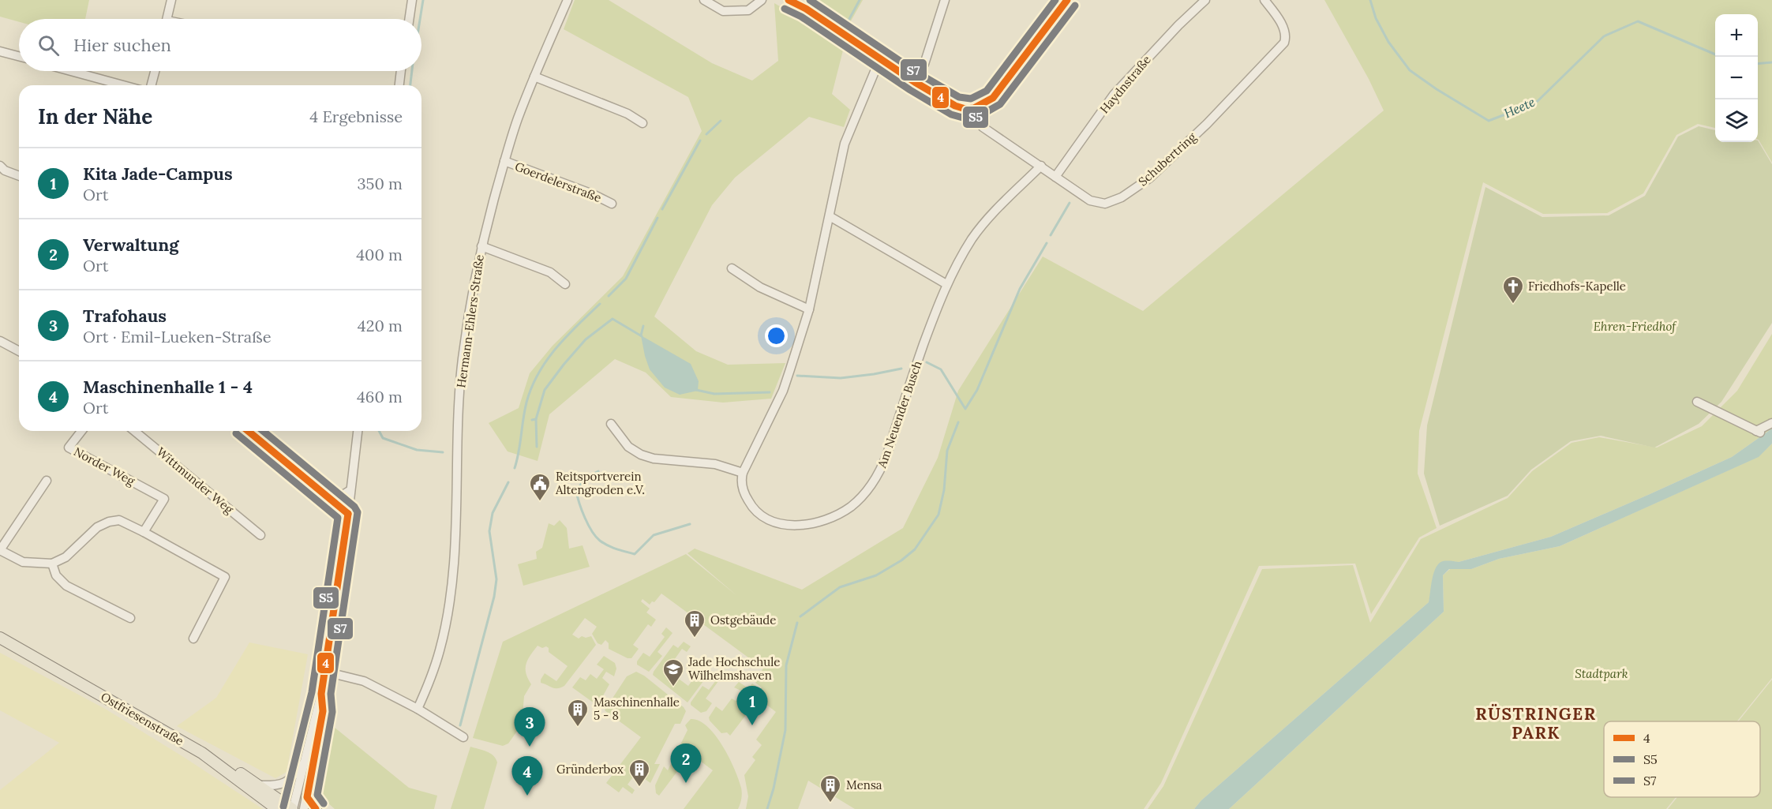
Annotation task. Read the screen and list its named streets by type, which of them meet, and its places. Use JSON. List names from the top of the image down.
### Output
{
  "streets": {
    "main road": ["Ostfriesenstraße"],
    "street": [
      "Haydnstraße",
      "Schubertring",
      "Goerdelerstraße",
      "Hermann-Ehlers-Straße",
      "Am Neuender Busch",
      "Norder Weg",
      "Wittmunder Weg"
    ]
  },
  "crossings": [
    ["Haydnstraße", "Schubertring"],
    ["Schubertring", "Am Neuender Busch"],
    ["Goerdelerstraße", "Hermann-Ehlers-Straße"]
  ],
  "districts": ["RÜSTRINGER PARK"],
  "water": ["Heete"],
  "parks": ["Ehren-Friedhof", "Stadtpark"],
  "places": {
    "church": ["Friedhofs-Kapelle"],
    "public building": ["Reitsportverein Altengroden e.V."],
    "building": [
      "Ostgebäude",
      "Maschinenhalle 5 - 8",
      "Gründerbox",
      "Mensa"
    ],
    "school or university": ["Jade Hochschule Wilhelmshaven"]
  },
  "lines": ["transit line 4", "transit line S7", "transit line S5"],
  "legend": ["4", "S5", "S7"],
  "page": {
    "map_buttons": ["+", "−"],
    "search": "Hier suchen",
    "heading": ["In der Nähe", "4 Ergebnisse"],
    "list": [
      {
        "mark": "1",
        "name": "Kita Jade-Campus",
        "note": "Ort",
        "value": "350 m"
      },
      {
        "mark": "2",
        "name": "Verwaltung",
        "note": "Ort",
        "value": "400 m"
      },
      {
        "mark": "3",
        "name": "Trafohaus",
        "note": "Ort · Emil-Lueken-Straße",
        "value": "420 m"
      },
      {
        "mark": "4",
        "name": "Maschinenhalle 1 - 4",
        "note": "Ort",
        "value": "460 m"
      }
    ],
    "pins": [
      "1",
      "3",
      "2",
      "4"
    ]
  }
}
